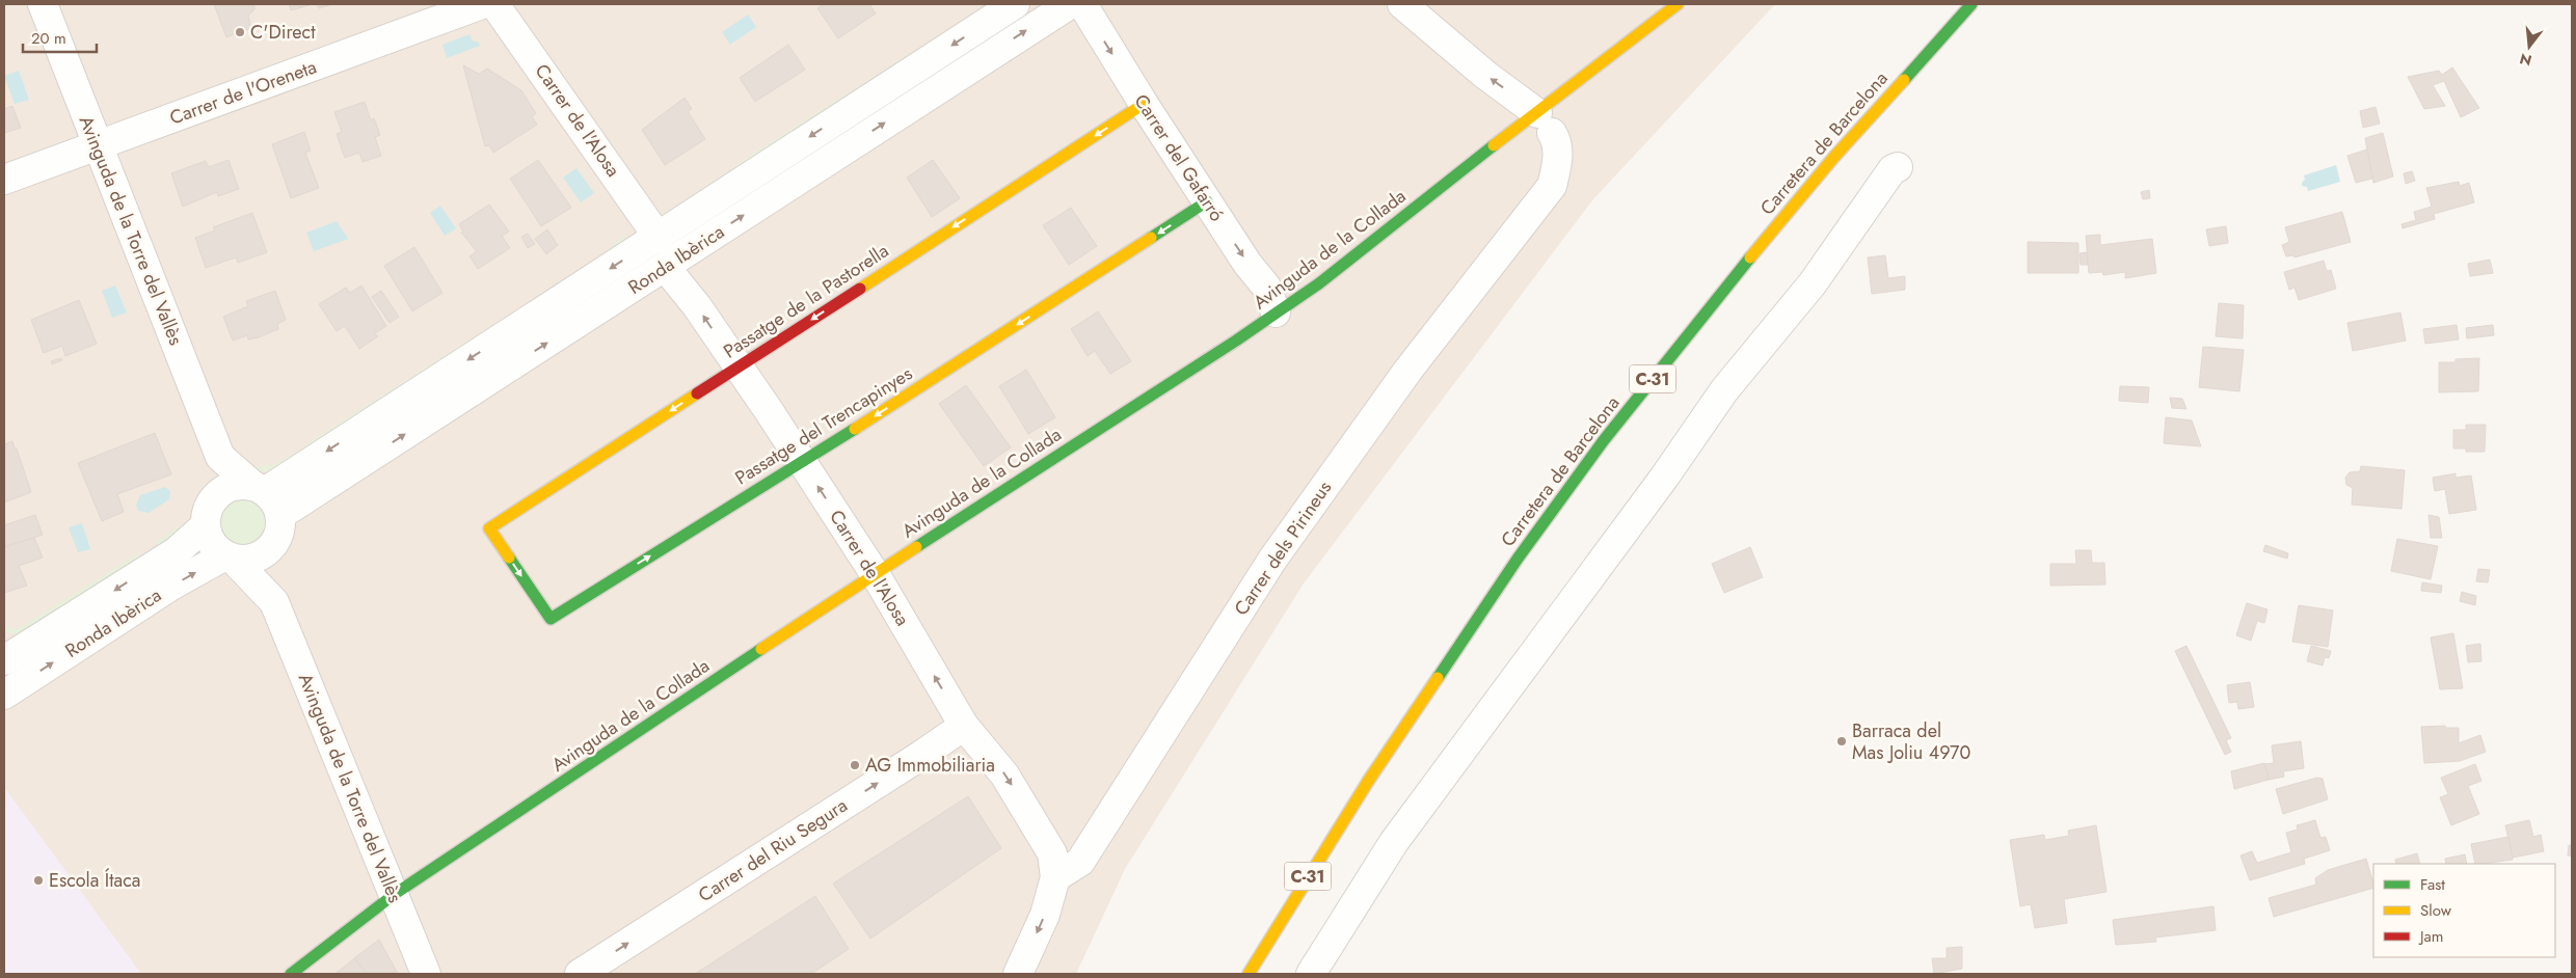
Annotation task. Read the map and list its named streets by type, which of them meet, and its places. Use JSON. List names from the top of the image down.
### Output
{
  "streets": {
    "main road": [
      "Carretera de Barcelona",
      "Avinguda de la Collada",
      "Passatge de la Pastorella",
      "C-31",
      "Passatge del Trencapinyes"
    ],
    "street": [
      "Carrer de l'Oreneta",
      "Carrer de l'Alosa",
      "Carrer del Gafarró",
      "Avinguda de la Torre del Vallès",
      "Ronda Ibèrica",
      "Carrer dels Pirineus",
      "Carrer del Riu Segura"
    ]
  },
  "crossings": [
    ["Carrer de l'Oreneta", "Avinguda de la Torre del Vallès"],
    ["Carrer de l'Alosa", "Avinguda de la Collada"],
    ["Carrer de l'Alosa", "Ronda Ibèrica"],
    ["Carrer de l'Alosa", "Passatge de la Pastorella"],
    ["Carrer de l'Alosa", "Passatge del Trencapinyes"],
    ["Carrer de l'Alosa", "Carrer dels Pirineus"],
    ["Carrer de l'Alosa", "Carrer del Riu Segura"],
    ["Carrer del Gafarró", "Avinguda de la Collada"],
    ["Carrer del Gafarró", "Passatge de la Pastorella"],
    ["Carrer del Gafarró", "Passatge del Trencapinyes"],
    ["Avinguda de la Torre del Vallès", "Avinguda de la Collada"],
    ["Avinguda de la Torre del Vallès", "Ronda Ibèrica"],
    ["Avinguda de la Collada", "Carrer dels Pirineus"],
    ["Passatge de la Pastorella", "Passatge del Trencapinyes"]
  ],
  "one_way": ["Carrer del Gafarró", "Passatge de la Pastorella", "Carrer del Riu Segura"],
  "places": [
    "C'Direct",
    "Barraca del Mas Joliu 4970",
    "AG Immobiliaria",
    "Escola Ítaca"
  ],
  "legend": ["Fast", "Slow", "Jam"],
  "scale_bar": "20 m",
  "north": "bottom"
}
